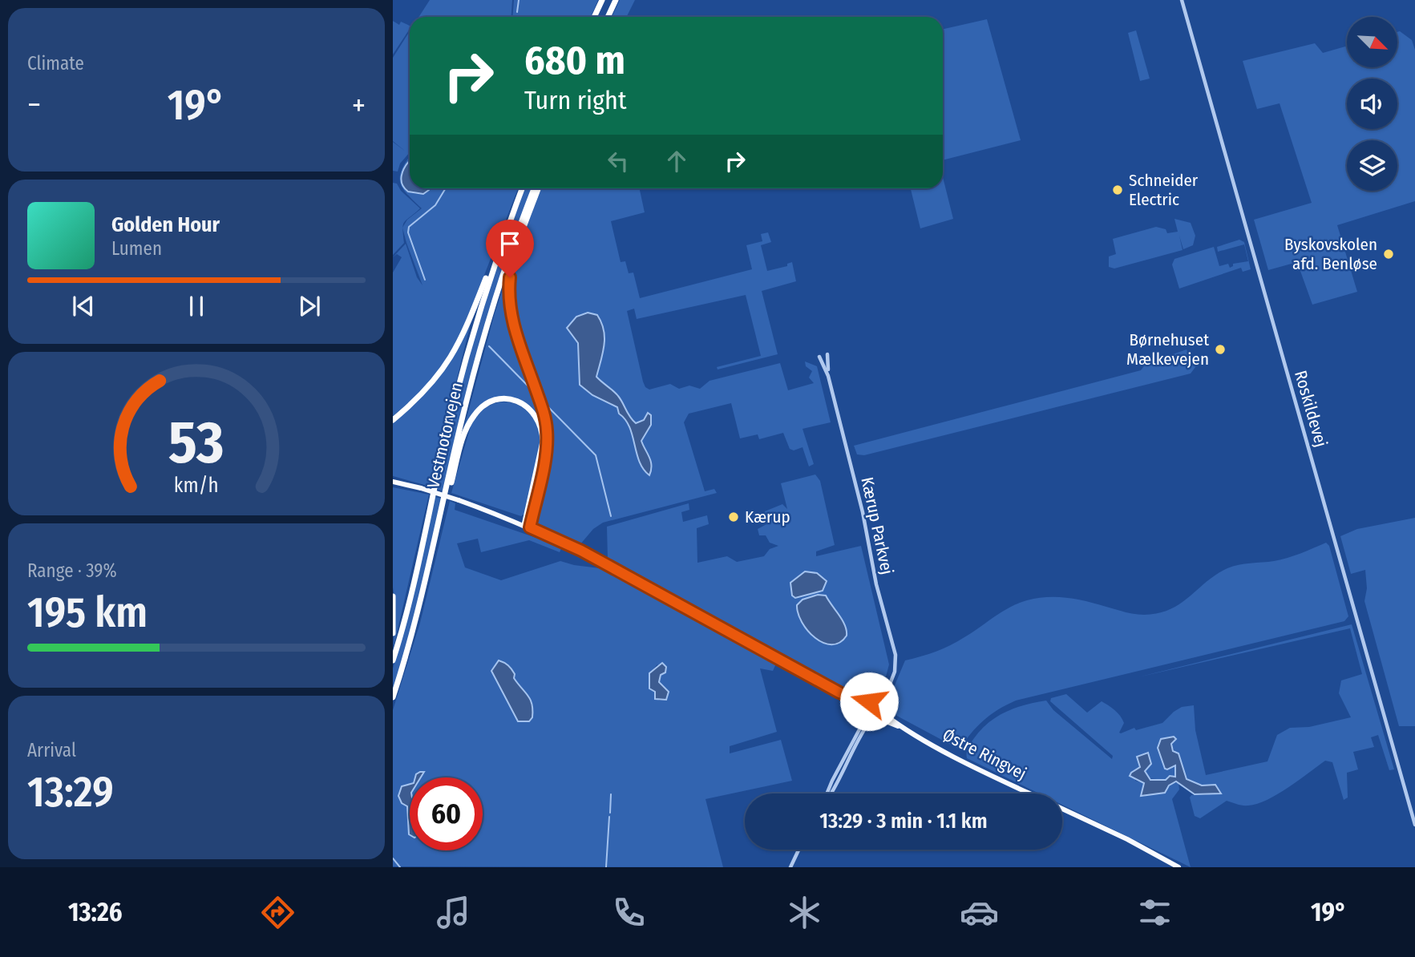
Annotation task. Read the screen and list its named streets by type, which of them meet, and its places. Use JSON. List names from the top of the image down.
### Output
{
  "streets": {
    "highway": ["Vestmotorvejen"],
    "main road": ["Østre Ringvej"],
    "street": ["Roskildevej", "Kærup Parkvej"]
  },
  "crossings": [
    ["Kærup Parkvej", "Østre Ringvej"]
  ],
  "places": [
    "Schneider Electric",
    "Byskovskolen afd. Benløse",
    "Børnehuset Mælkevejen",
    "Kærup"
  ],
  "north": "bottom right",
  "page": {
    "tile": [
      "Climate",
      ["Range · 39%", "195 km"],
      ["Arrival", "13:29"]
    ],
    "turn": ["680 m", "Turn right"],
    "heat": ["−", "19°", "+"],
    "song": ["Golden Hour", "Lumen"],
    "limit": "60",
    "trip": "13:29 · 3 min · 1.1 km",
    "tabs": ["13:26", "19°"],
    "gauge": ["53", "km/h"]
  }
}
